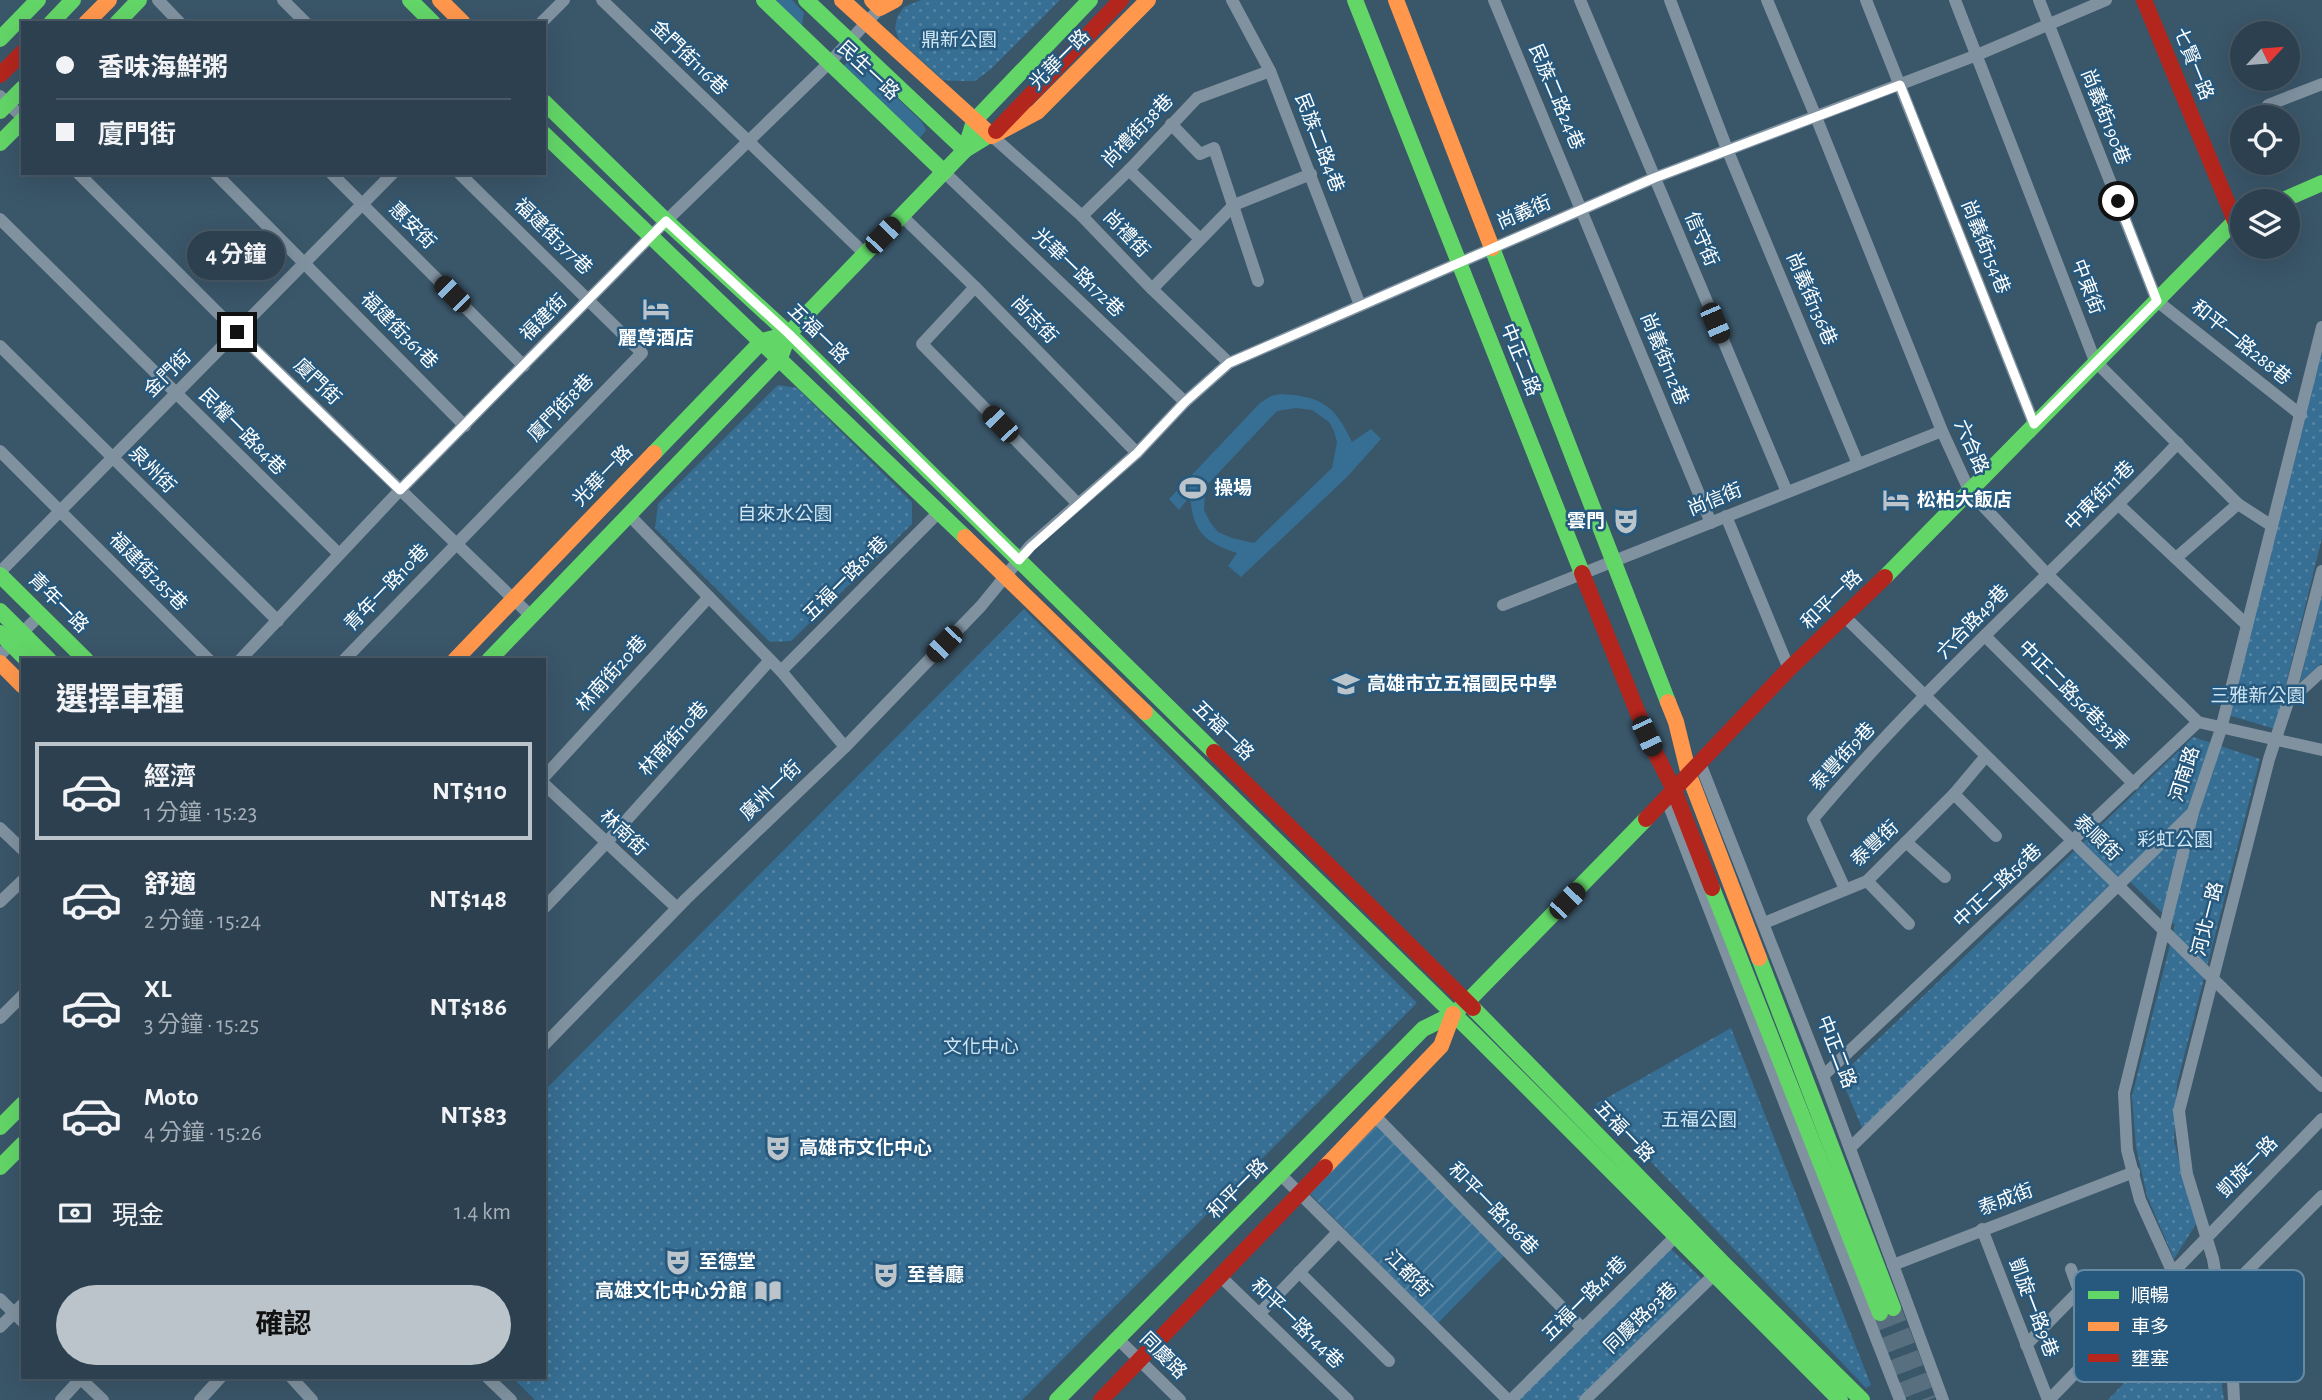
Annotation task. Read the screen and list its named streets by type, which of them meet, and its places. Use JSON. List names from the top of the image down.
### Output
{
  "streets": {
    "street": [
      "金門街116巷",
      "光華一路",
      "七賢一路",
      "民生一路",
      "民族二路24巷",
      "尚義街190巷",
      "尚禮街38巷",
      "民族二路4巷",
      "尚義街",
      "惠安街",
      "尚禮街",
      "福建街377巷",
      "信守街",
      "尚義街154巷",
      "光華一路172巷",
      "中東街",
      "尚義街136巷",
      "福建街",
      "尚志街",
      "福建街361巷",
      "五福一路",
      "和平一路288巷",
      "尚義街112巷",
      "中正二路",
      "金門街",
      "廈門街",
      "廈門街8巷",
      "民權一路84巷",
      "六合路",
      "泉州街",
      "中東街11巷",
      "尚信街",
      "福建街285巷",
      "五福一路81巷",
      "青年一路10巷",
      "和平一路",
      "青年一路",
      "六合路49巷",
      "林南街20巷",
      "中正二路56巷33弄",
      "林南街10巷",
      "泰豐街9巷",
      "河南路",
      "廣州一街",
      "林南街",
      "泰順街",
      "泰豐街",
      "中正二路56巷",
      "河北一路",
      "凱旋一路",
      "泰成街",
      "和平一路186巷",
      "江都街",
      "五福一路41巷",
      "凱旋一路9巷",
      "同慶路93巷",
      "和平一路144巷",
      "同慶路"
    ]
  },
  "crossings": [
    ["金門街116巷", "光華一路"],
    ["金門街116巷", "福建街"],
    ["光華一路", "民生一路"],
    ["光華一路", "尚禮街"],
    ["光華一路", "光華一路172巷"],
    ["光華一路", "尚志街"],
    ["光華一路", "五福一路"],
    ["光華一路", "廈門街"],
    ["民生一路", "尚禮街"],
    ["民生一路", "光華一路172巷"],
    ["民生一路", "福建街"],
    ["民族二路24巷", "尚義街"],
    ["民族二路24巷", "尚義街112巷"],
    ["尚義街190巷", "尚義街"],
    ["尚義街190巷", "和平一路288巷"],
    ["尚義街190巷", "和平一路"],
    ["尚禮街38巷", "民族二路4巷"],
    ["尚禮街38巷", "尚禮街"],
    ["民族二路4巷", "尚義街"],
    ["尚義街", "尚禮街"],
    ["尚義街", "信守街"],
    ["尚義街", "尚義街154巷"],
    ["尚義街", "光華一路172巷"],
    ["尚義街", "中東街"],
    ["尚義街", "尚義街136巷"],
    ["尚義街", "尚志街"],
    ["尚義街", "五福一路"],
    ["尚義街", "尚義街112巷"],
    ["尚義街", "中正二路"],
    ["尚義街", "六合路"],
    ["尚義街", "廣州一街"],
    ["惠安街", "福建街"],
    ["惠安街", "金門街"],
    ["福建街377巷", "福建街"],
    ["福建街377巷", "廈門街8巷"],
    ["信守街", "尚信街"],
    ["尚義街154巷", "和平一路"],
    ["中東街", "中東街11巷"],
    ["中東街", "和平一路"],
    ["中東街", "河南路"],
    ["尚義街136巷", "尚信街"],
    ["福建街", "福建街361巷"],
    ["福建街", "五福一路"],
    ["福建街", "廈門街"],
    ["福建街", "廈門街8巷"],
    ["福建街", "民權一路84巷"],
    ["福建街", "泉州街"],
    ["福建街361巷", "金門街"],
    ["五福一路", "五福一路81巷"],
    ["五福一路", "和平一路"],
    ["五福一路", "廣州一街"],
    ["五福一路", "五福一路41巷"],
    ["五福一路", "同慶路93巷"],
    ["和平一路288巷", "和平一路"],
    ["和平一路288巷", "河南路"],
    ["尚義街112巷", "尚信街"],
    ["中正二路", "尚信街"],
    ["中正二路", "和平一路"],
    ["中正二路", "泰豐街"],
    ["中正二路", "中正二路56巷"],
    ["中正二路", "泰成街"],
    ["金門街", "廈門街"],
    ["金門街", "民權一路84巷"],
    ["金門街", "泉州街"],
    ["金門街", "福建街285巷"],
    ["金門街", "青年一路"],
    ["廈門街", "廈門街8巷"],
    ["廈門街", "青年一路10巷"],
    ["廈門街8巷", "青年一路10巷"],
    ["六合路", "中東街11巷"],
    ["六合路", "尚信街"],
    ["六合路", "和平一路"],
    ["六合路", "六合路49巷"],
    ["六合路", "河南路"],
    ["六合路", "中正二路56巷"],
    ["六合路", "河北一路"],
    ["中東街11巷", "六合路49巷"],
    ["和平一路", "泰順街"],
    ["和平一路", "和平一路186巷"],
    ["和平一路", "江都街"],
    ["和平一路", "和平一路144巷"],
    ["和平一路", "同慶路"],
    ["六合路49巷", "中正二路56巷33弄"],
    ["六合路49巷", "泰豐街9巷"],
    ["六合路49巷", "泰順街"],
    ["中正二路56巷33弄", "中正二路56巷"],
    ["林南街10巷", "林南街"],
    ["泰豐街9巷", "泰順街"],
    ["泰豐街9巷", "泰豐街"],
    ["河南路", "泰順街"],
    ["河南路", "泰成街"],
    ["廣州一街", "林南街"],
    ["泰順街", "泰豐街"],
    ["泰順街", "中正二路56巷"],
    ["泰順街", "河北一路"],
    ["河北一路", "凱旋一路"],
    ["泰成街", "凱旋一路9巷"],
    ["和平一路186巷", "五福一路41巷"],
    ["江都街", "五福一路41巷"]
  ],
  "parks": [
    "鼎新公園",
    "自來水公園",
    "三雅新公園",
    "彩虹公園",
    "文化中心",
    "五福公園"
  ],
  "places": {
    "hotel": ["麗尊酒店", "松柏大飯店"],
    "sports": ["操場"],
    "theatre": [
      "雲門",
      "高雄市文化中心",
      "至德堂",
      "至善廳"
    ],
    "school or university": ["高雄市立五福國民中學"],
    "library": ["高雄文化中心分館"]
  },
  "legend": ["順暢", "車多", "壅塞"],
  "north": "top right",
  "page": {
    "banner": ["香味海鮮粥", "廈門街"],
    "bubble": "4 分鐘",
    "heading": "選擇車種",
    "list": [
      {
        "name": "經濟",
        "note": "1 分鐘 · 15:23",
        "value": "NT$110"
      },
      {
        "name": "舒適",
        "note": "2 分鐘 · 15:24",
        "value": "NT$148"
      },
      {
        "name": "XL",
        "note": "3 分鐘 · 15:25",
        "value": "NT$186"
      },
      {
        "name": "Moto",
        "note": "4 分鐘 · 15:26",
        "value": "NT$83"
      }
    ],
    "pay": ["現金", "1.4 km"],
    "buttons": "確認"
  }
}
